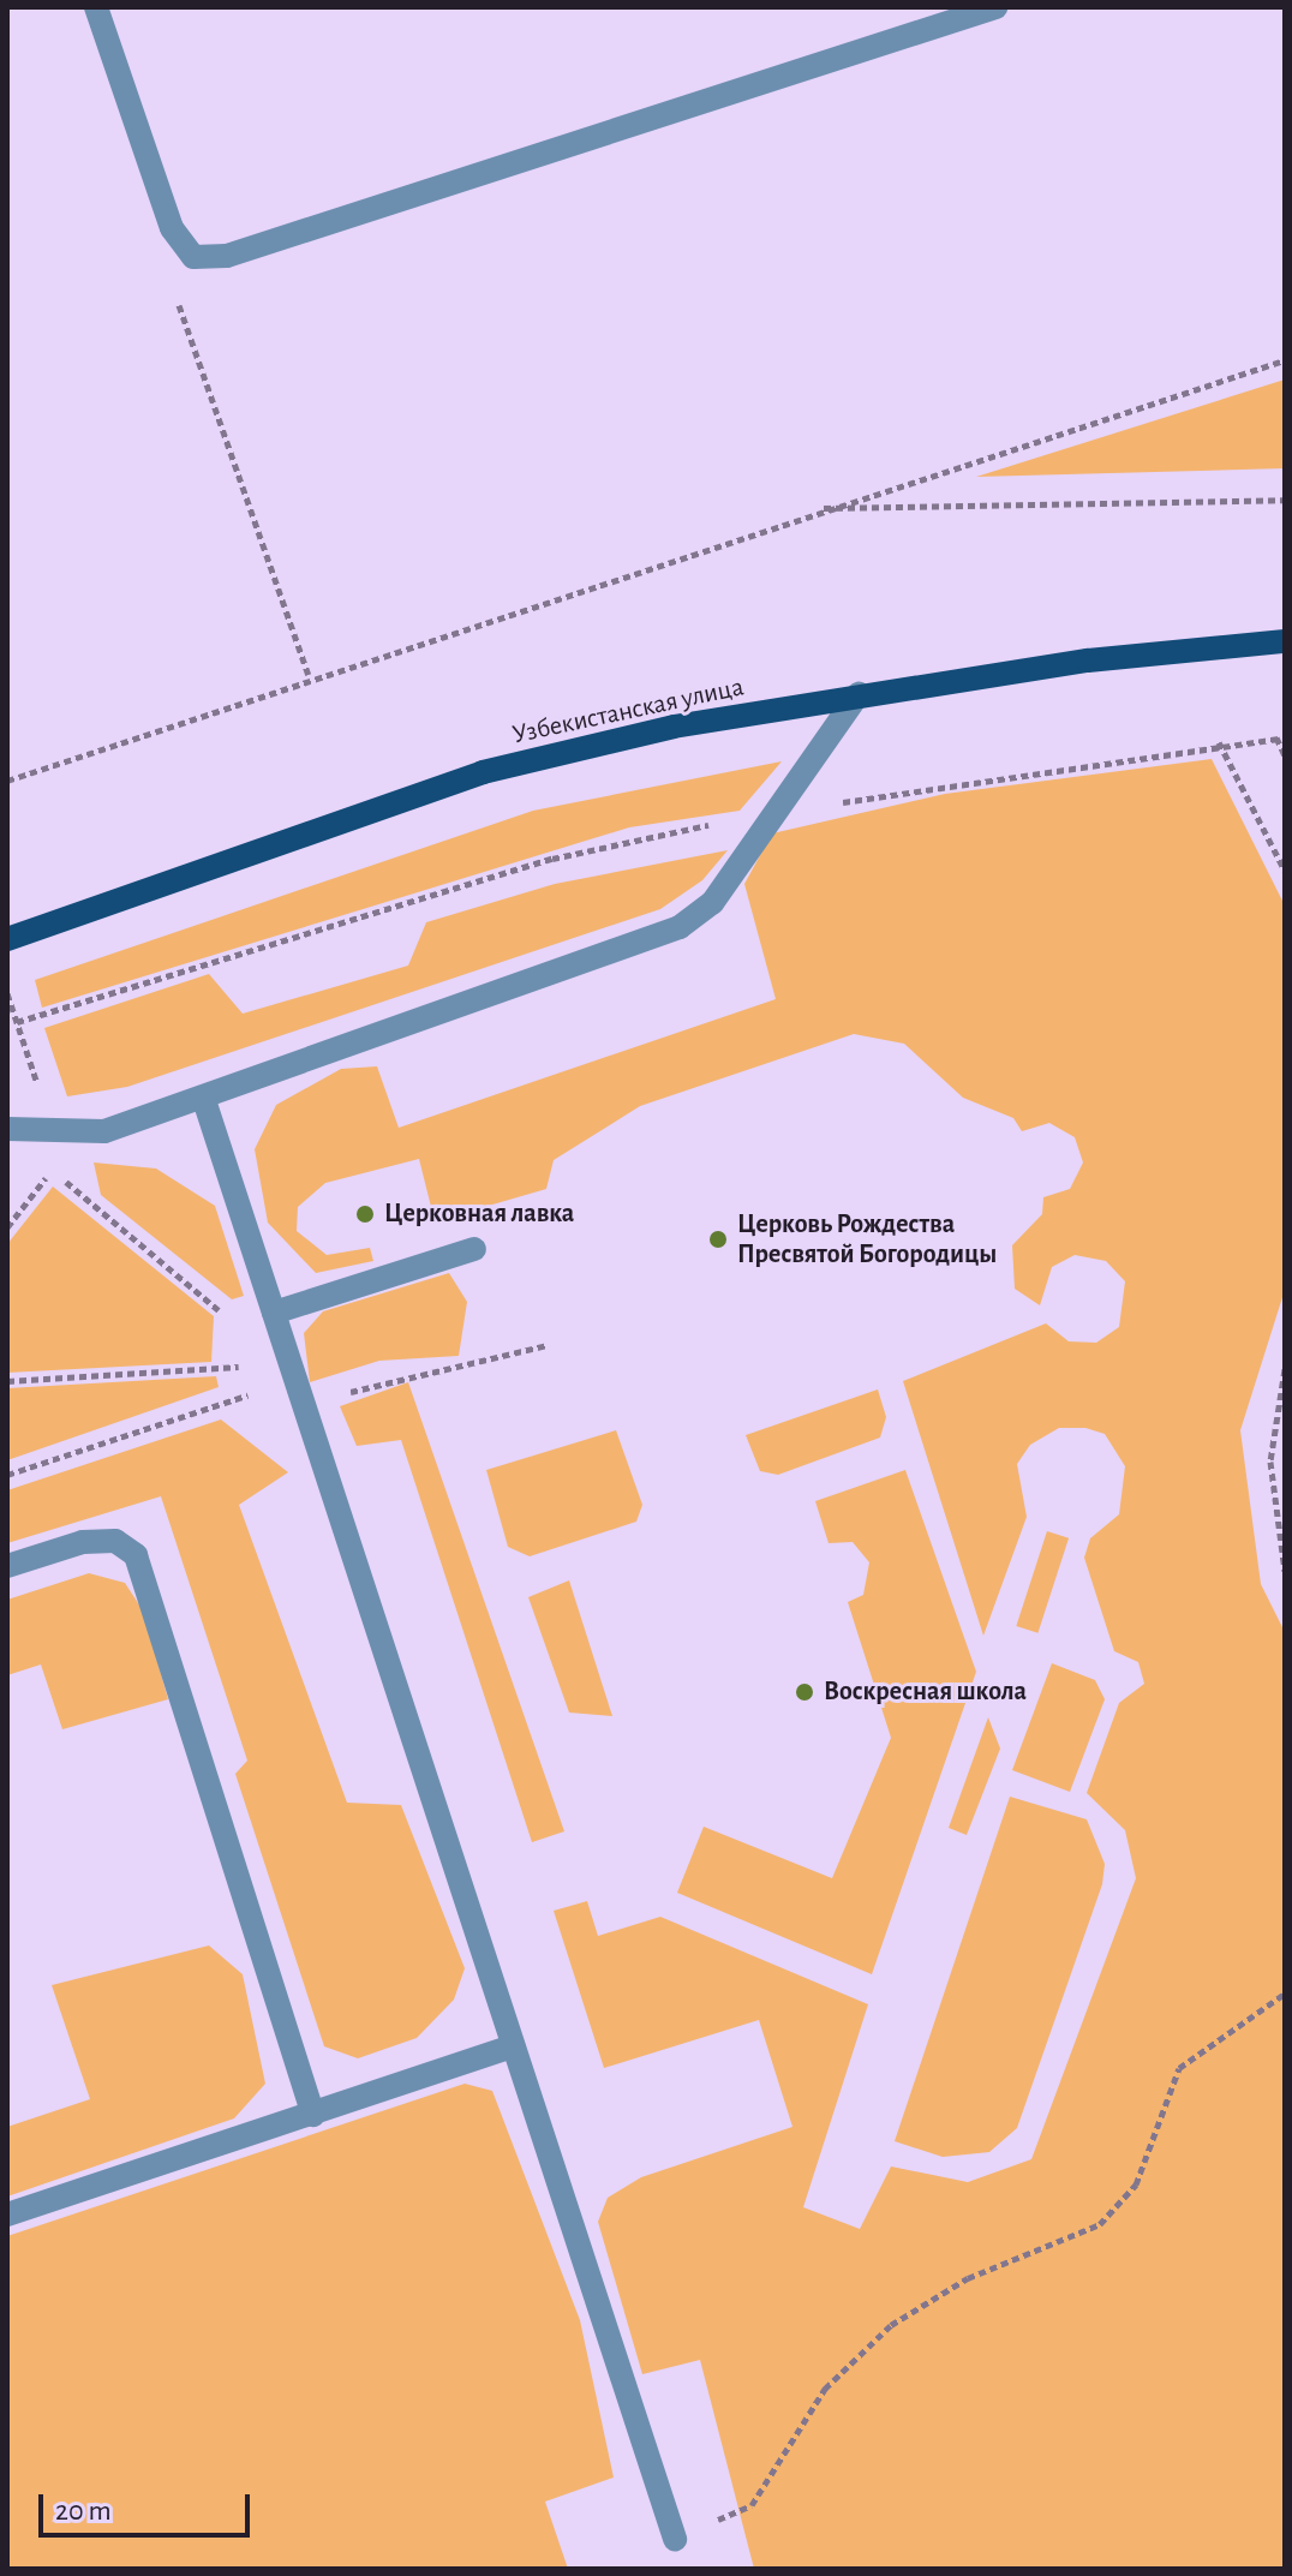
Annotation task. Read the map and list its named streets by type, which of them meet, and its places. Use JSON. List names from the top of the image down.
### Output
{
  "streets": {
    "main road": ["Узбекистанская улица"]
  },
  "places": ["Церковная лавка", "Церковь Рождества Пресвятой Богородицы", "Воскресная школа"],
  "scale_bar": "20 m"
}
